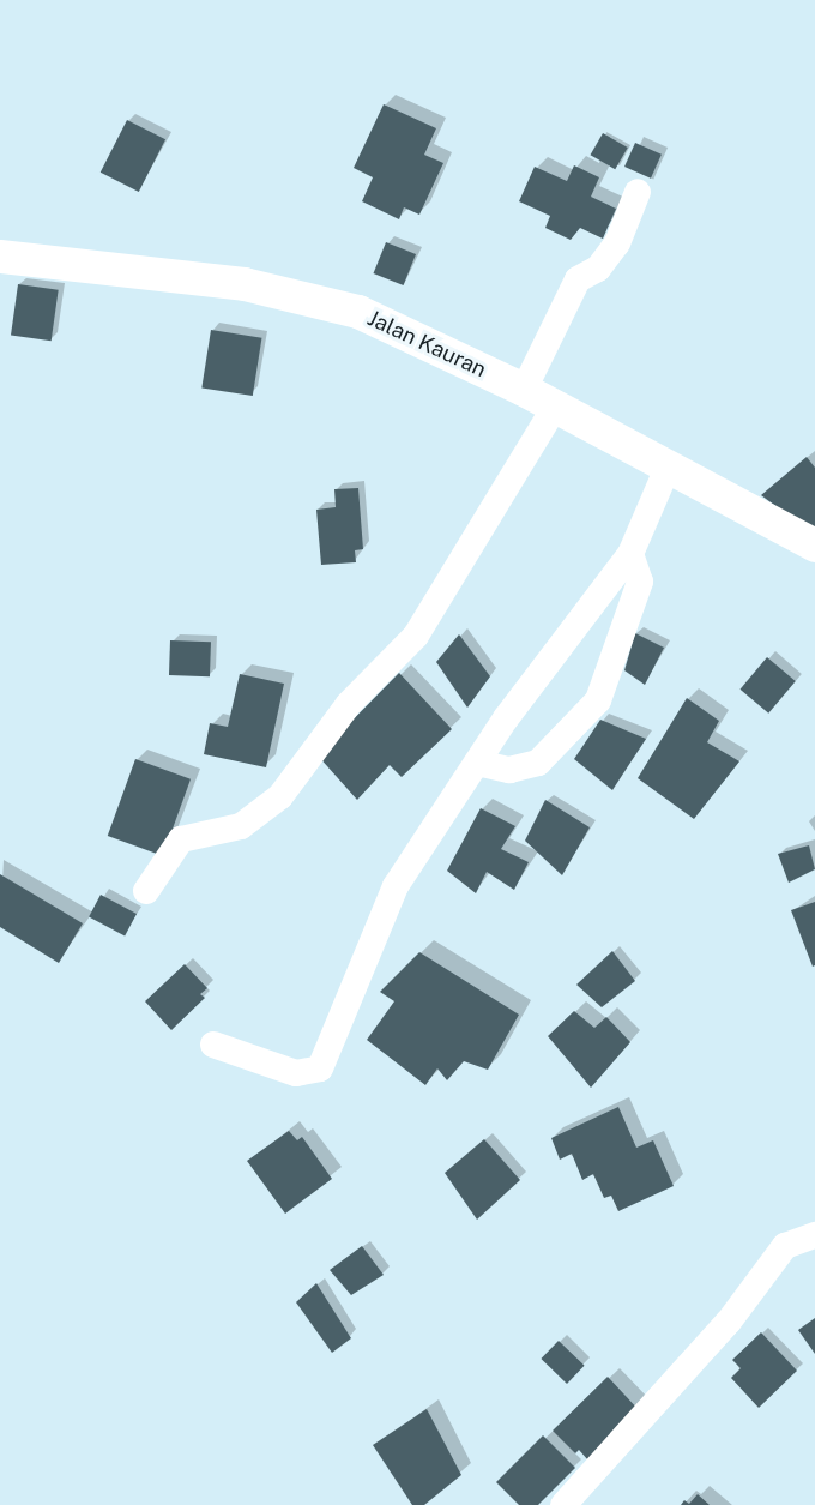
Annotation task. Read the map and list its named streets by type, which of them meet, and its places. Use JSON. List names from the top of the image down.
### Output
{
  "streets": {
    "street": ["Jalan Kauran"]
  }
}
